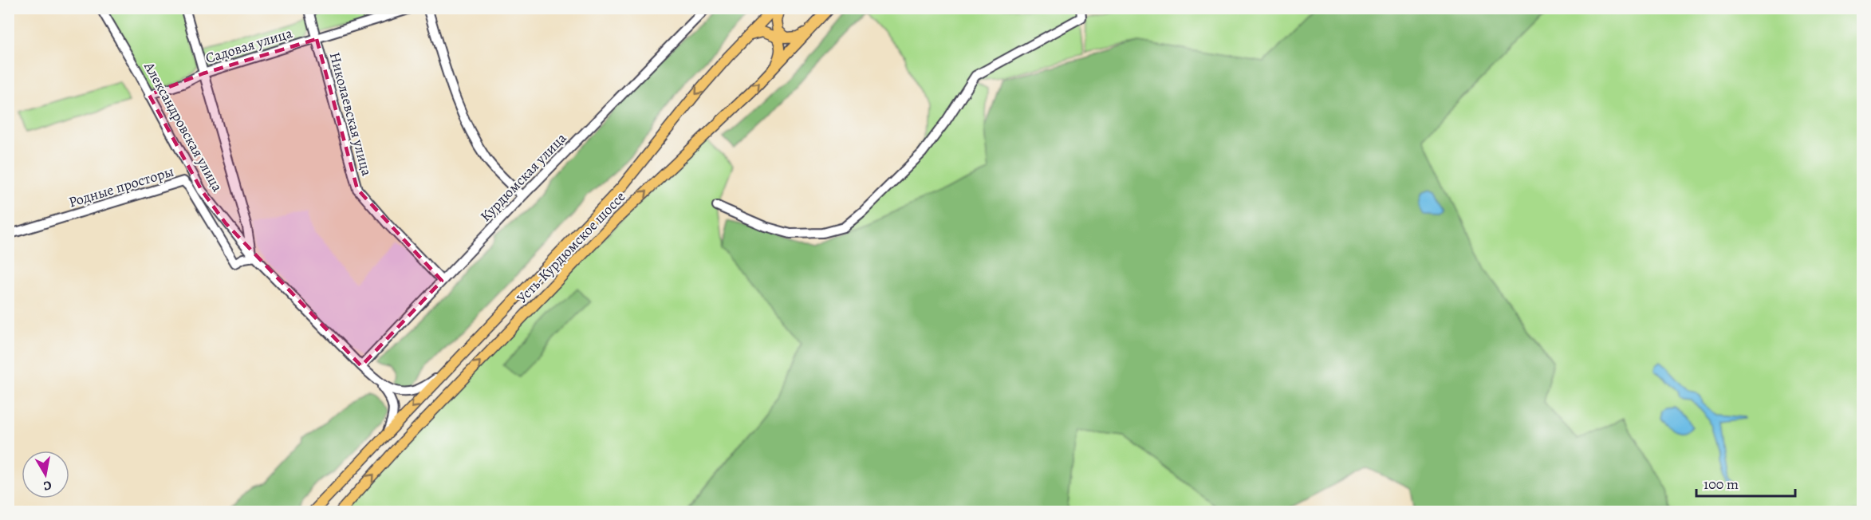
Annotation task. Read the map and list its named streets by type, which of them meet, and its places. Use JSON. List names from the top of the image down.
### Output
{
  "streets": {
    "main road": ["Усть-Курдюмское шоссе"],
    "street": [
      "Садовая улица",
      "Николаевская улица",
      "Александровская улица",
      "Курдюмская улица",
      "Родные просторы"
    ]
  },
  "crossings": [
    ["Садовая улица", "Николаевская улица"],
    ["Садовая улица", "Александровская улица"],
    ["Николаевская улица", "Курдюмская улица"],
    ["Александровская улица", "Курдюмская улица"],
    ["Александровская улица", "Родные просторы"],
    ["Александровская улица", "Усть-Курдюмское шоссе"]
  ],
  "scale_bar": "100 m",
  "north": "bottom"
}
